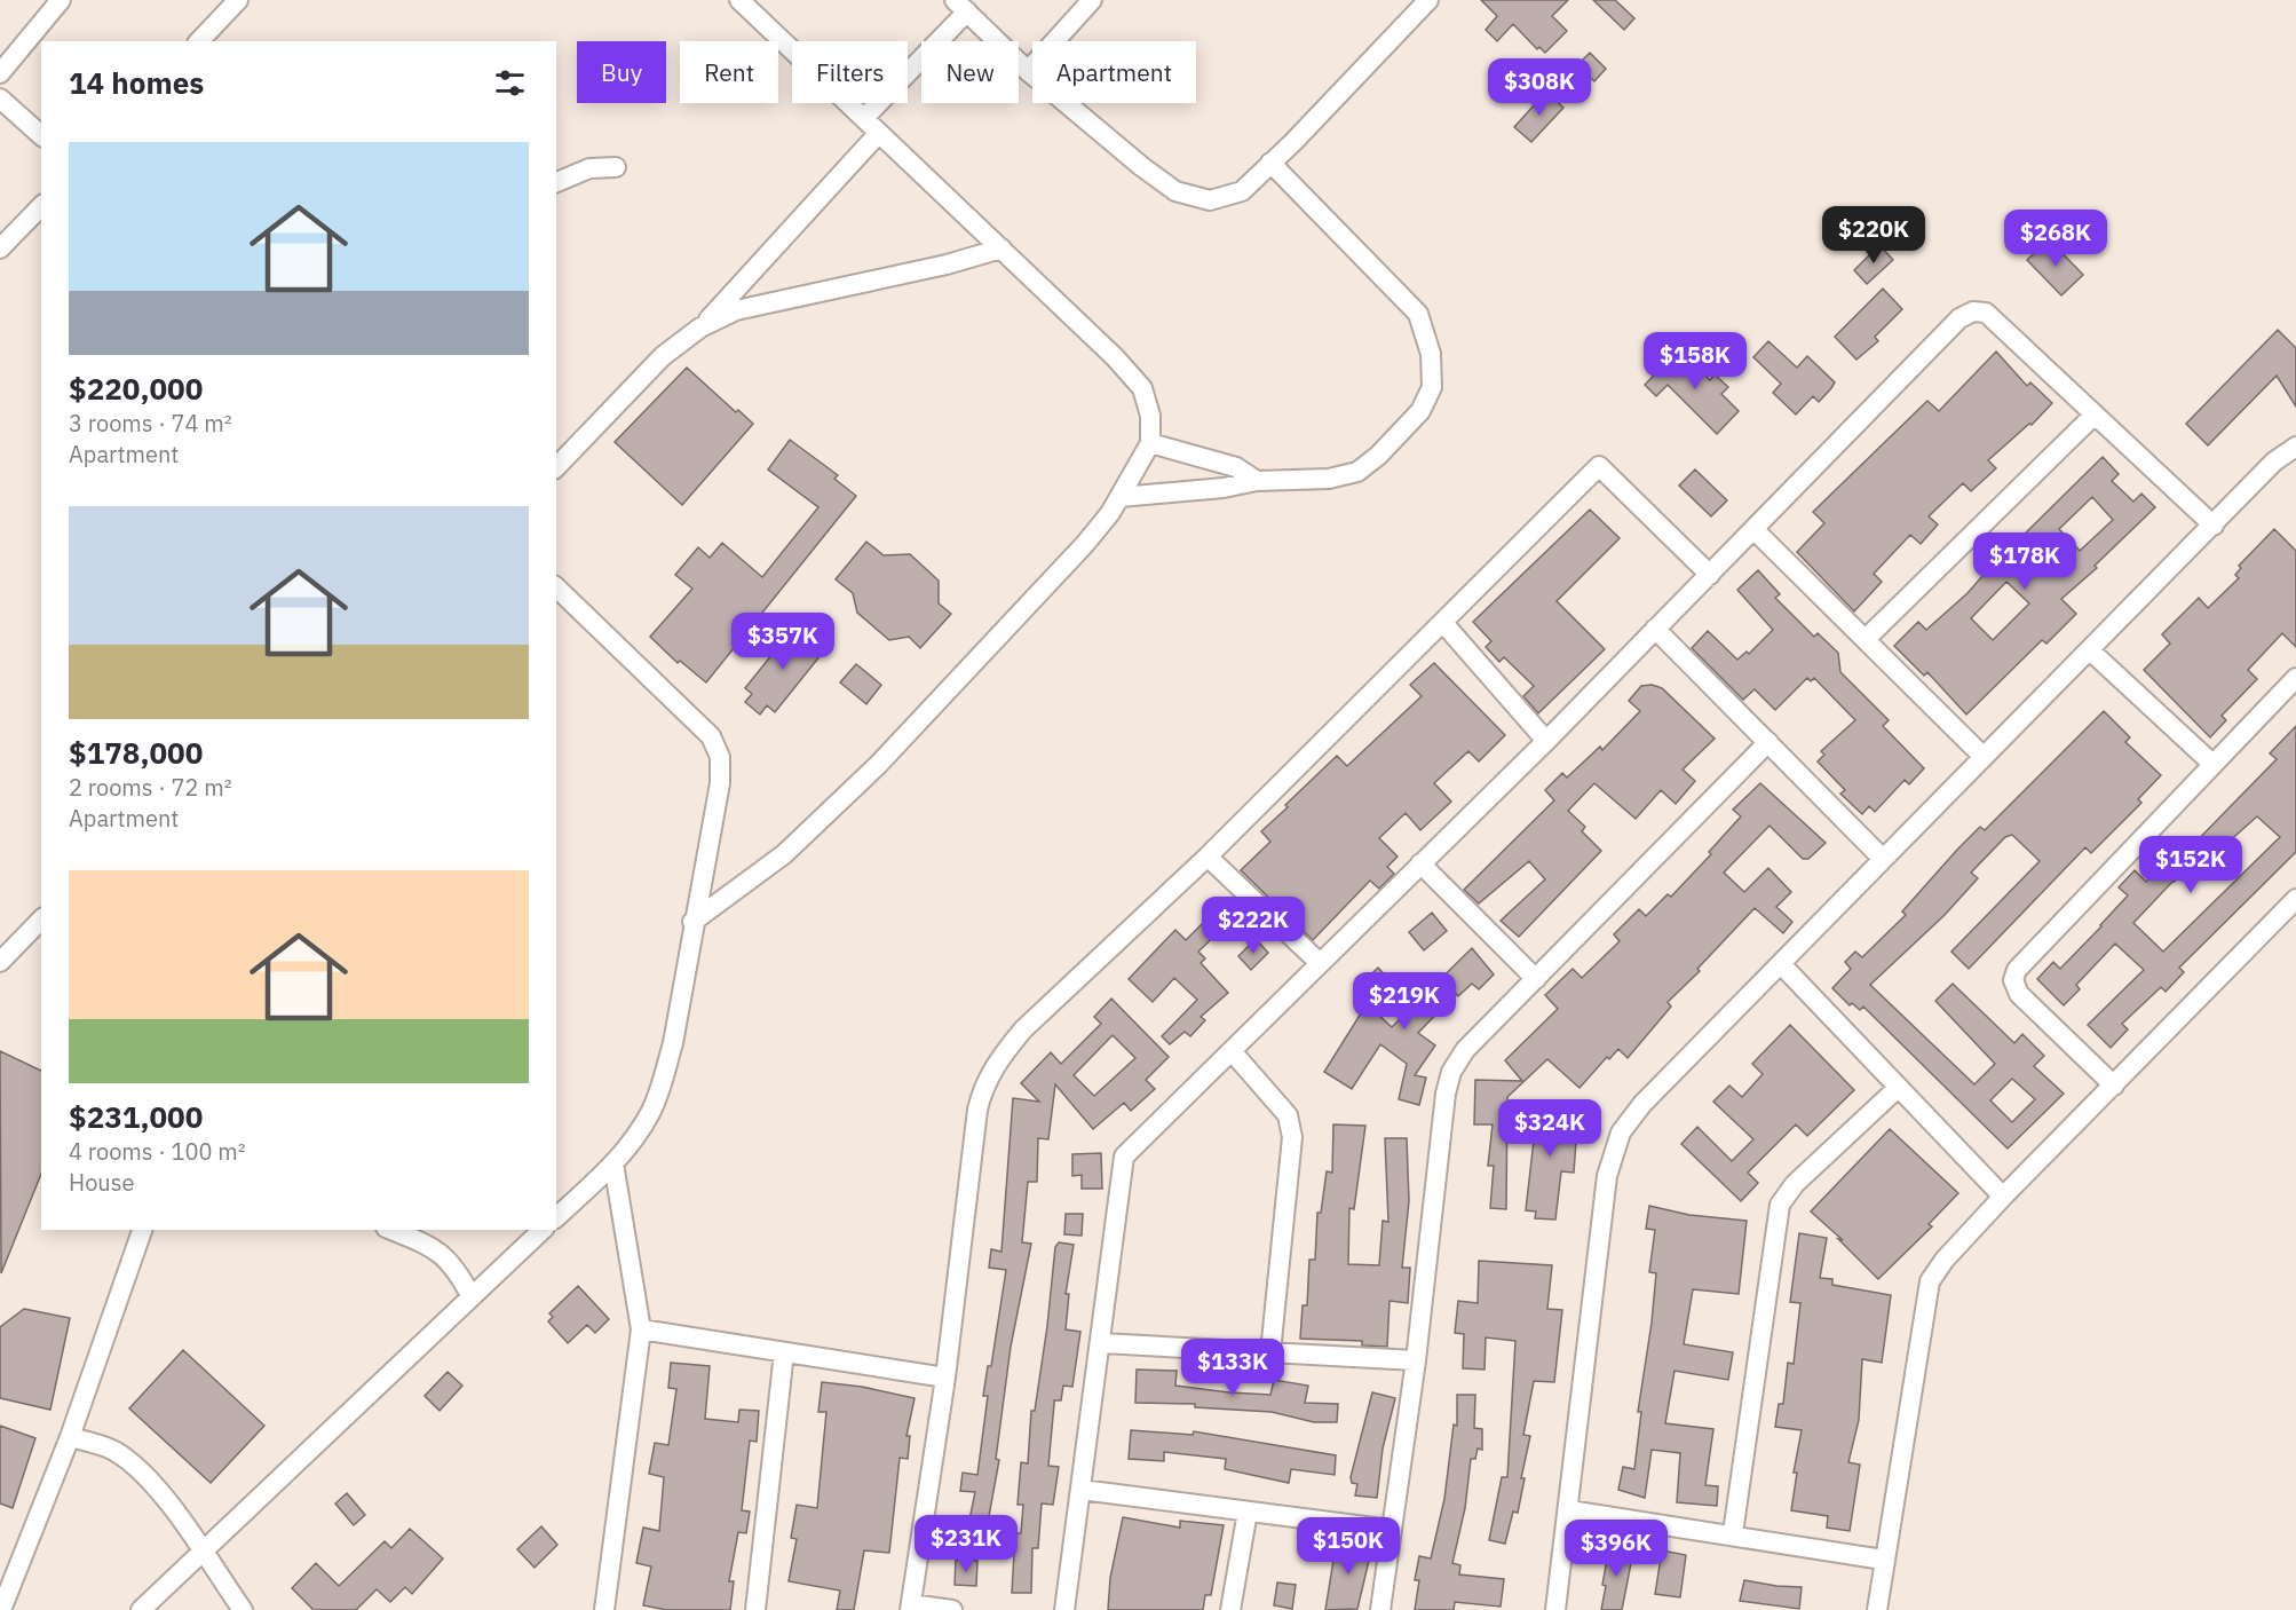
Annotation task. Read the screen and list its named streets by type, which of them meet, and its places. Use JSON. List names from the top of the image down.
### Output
{
  "page": {
    "chip": [
      "Buy",
      "Rent",
      "Filters",
      "New",
      "Apartment"
    ],
    "heading": "14 homes",
    "price": [
      "$308K",
      "$220K",
      "$268K",
      "$158K",
      "$178K",
      "$357K",
      "$152K",
      "$222K",
      "$219K",
      "$324K",
      "$133K",
      "$231K",
      "$150K",
      "$396K"
    ],
    "list": [
      {
        "name": "$220,000",
        "note": "3 rooms · 74 m² · Apartment"
      },
      {
        "name": "$178,000",
        "note": "2 rooms · 72 m² · Apartment"
      },
      {
        "name": "$231,000",
        "note": "4 rooms · 100 m² · House"
      }
    ]
  }
}
